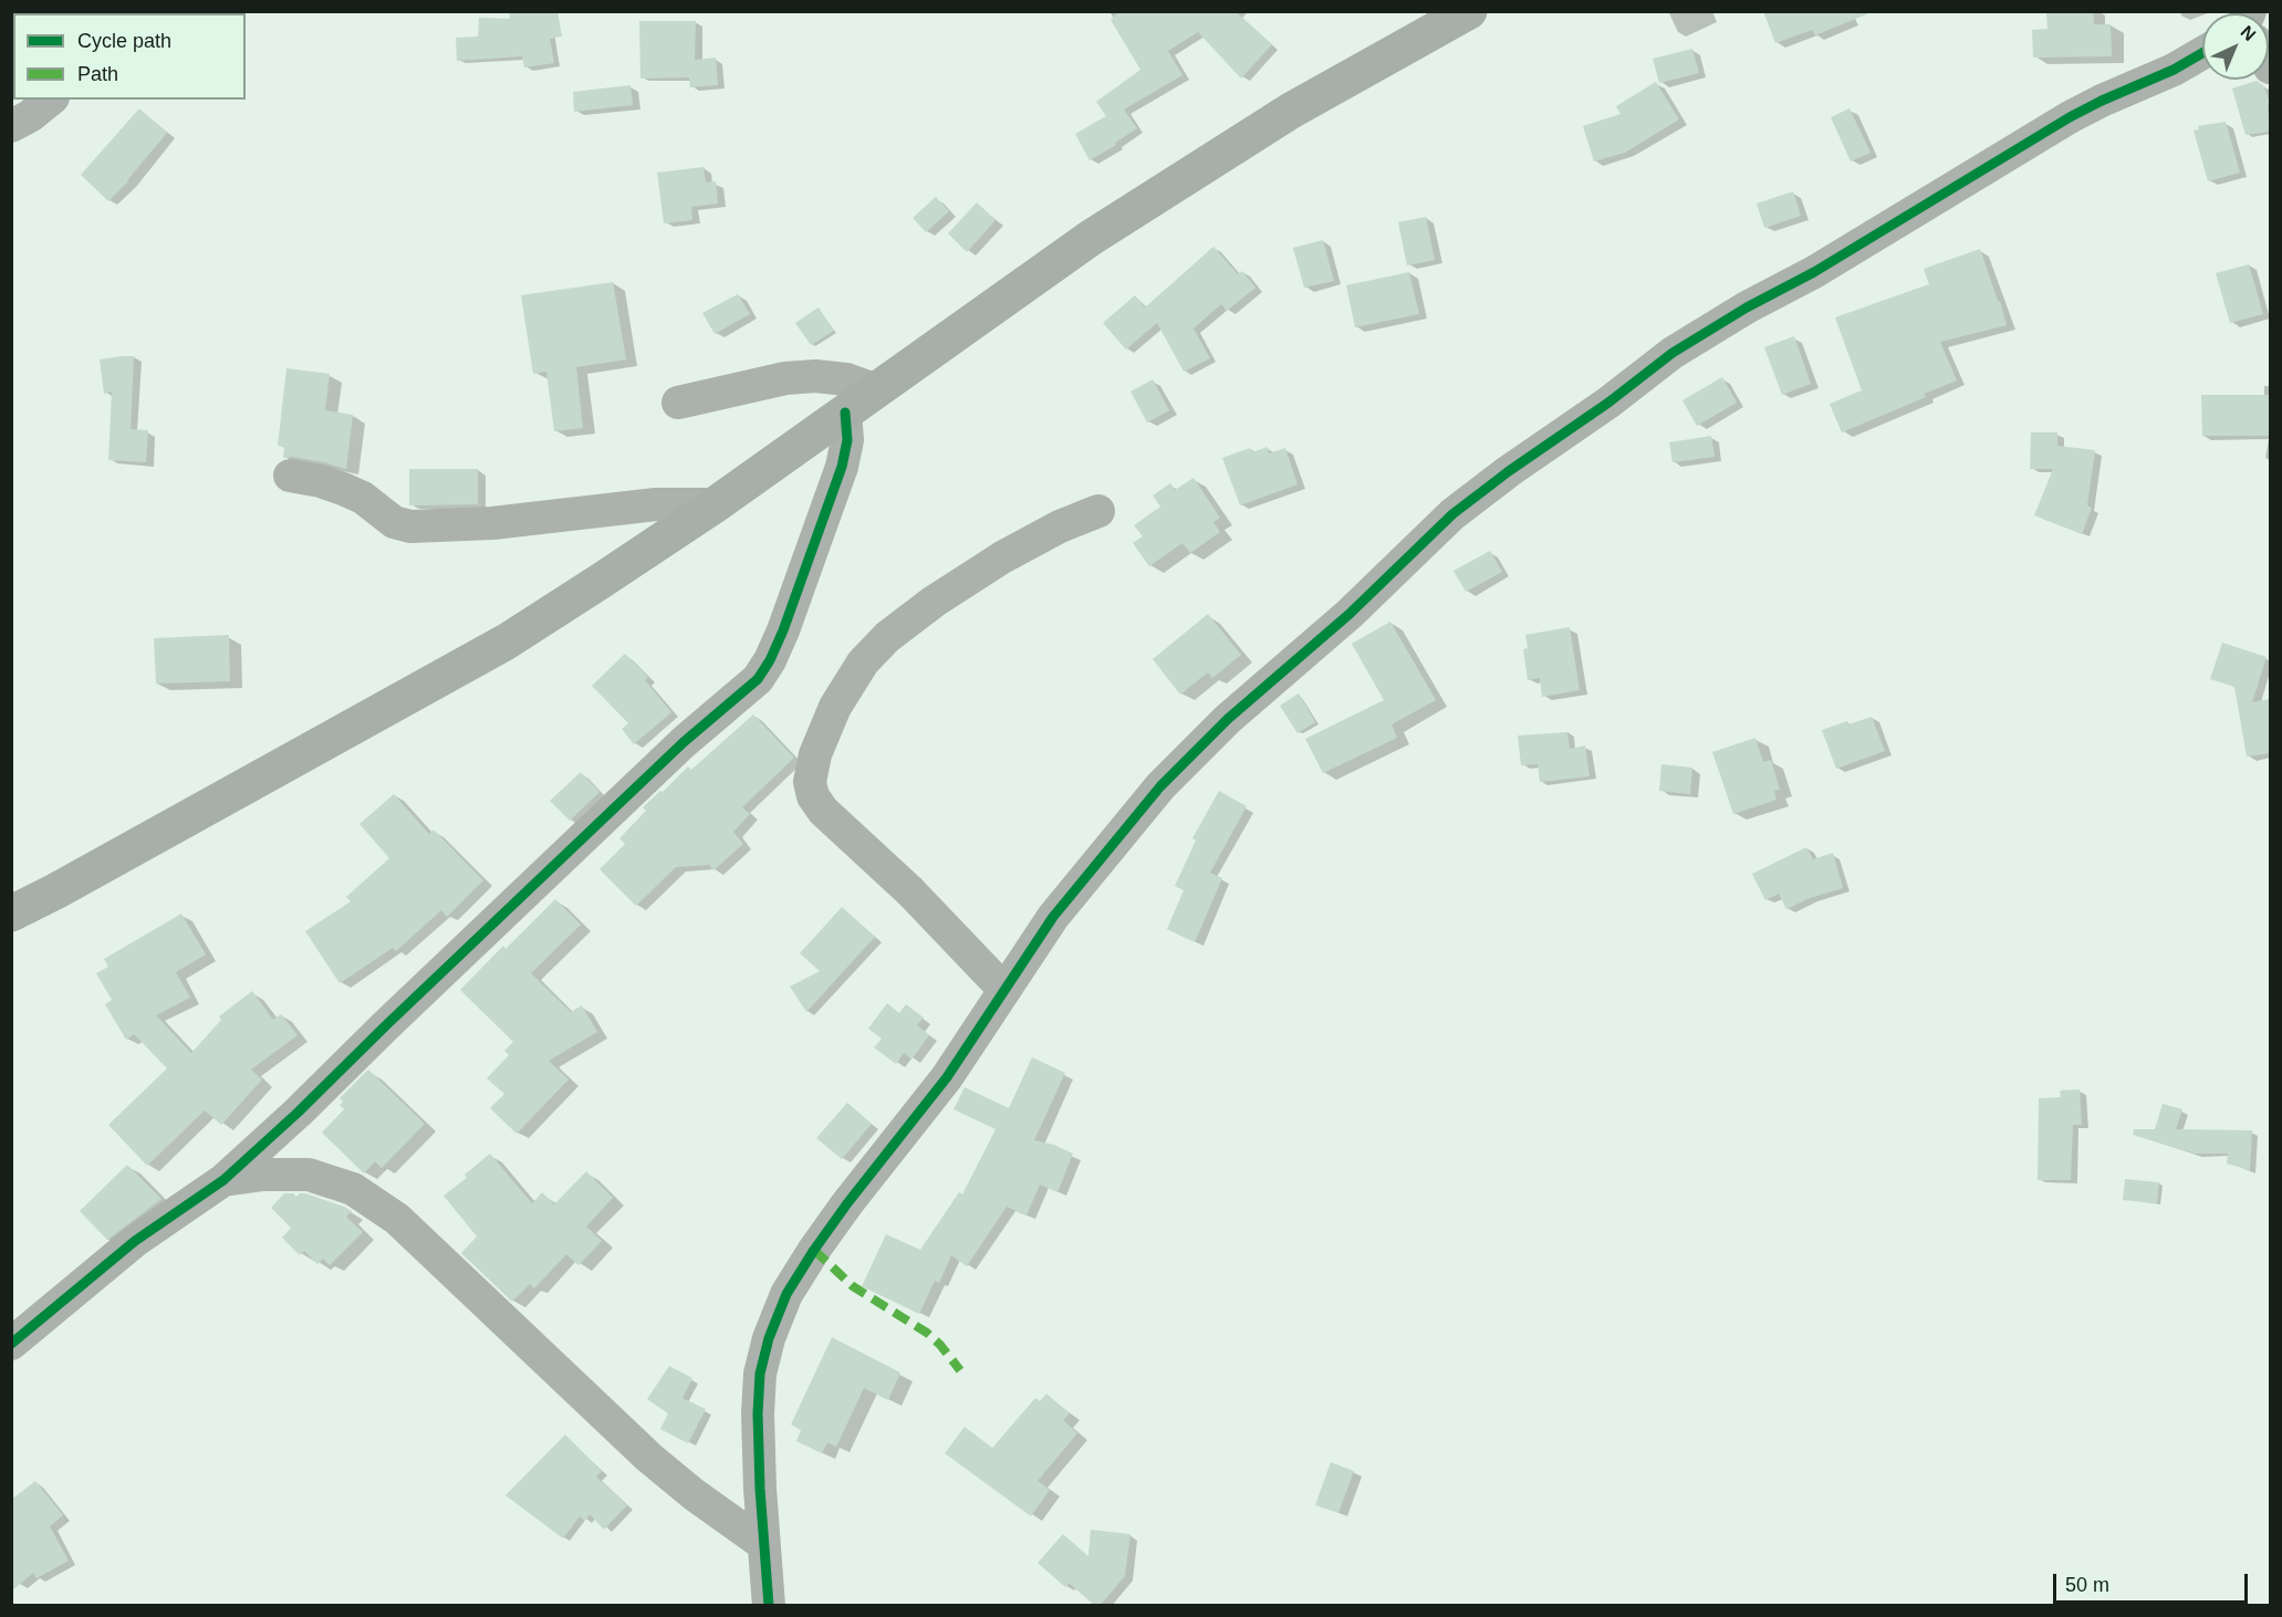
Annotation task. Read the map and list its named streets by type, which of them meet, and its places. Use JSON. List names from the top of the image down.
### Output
{
  "legend": ["Cycle path", "Path"],
  "scale_bar": "50 m",
  "north": "top right"
}
